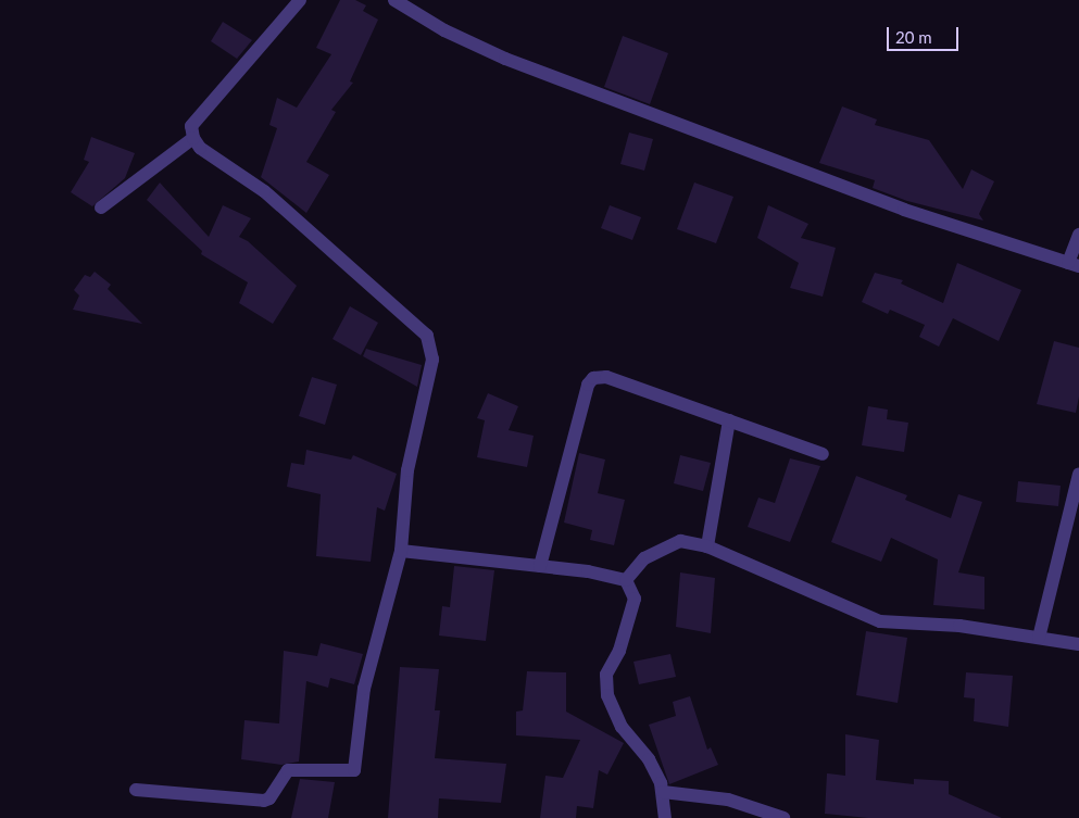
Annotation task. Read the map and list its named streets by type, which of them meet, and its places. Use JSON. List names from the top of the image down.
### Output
{
  "scale_bar": "20 m"
}
